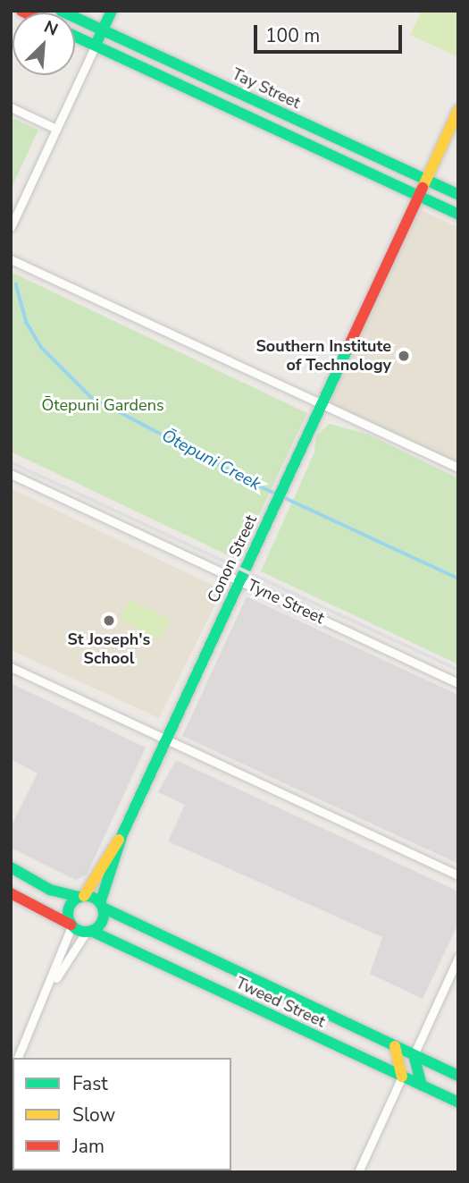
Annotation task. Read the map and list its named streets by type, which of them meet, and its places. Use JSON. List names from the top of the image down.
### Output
{
  "streets": {
    "main road": ["Tay Street", "Conon Street", "Tweed Street"],
    "street": ["Tyne Street"]
  },
  "crossings": [
    ["Tay Street", "Conon Street"],
    ["Conon Street", "Tyne Street"],
    ["Conon Street", "Tweed Street"]
  ],
  "water": ["Ōtepuni Creek"],
  "parks": ["Ōtepuni Gardens"],
  "places": ["Southern Institute of Technology", "St Joseph's School"],
  "legend": ["Fast", "Slow", "Jam"],
  "scale_bar": "100 m",
  "north": "top right"
}
